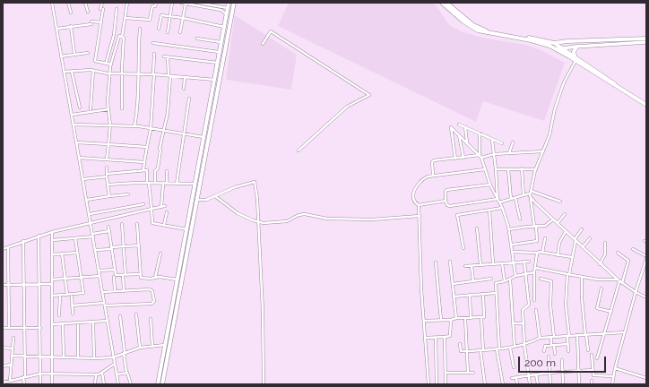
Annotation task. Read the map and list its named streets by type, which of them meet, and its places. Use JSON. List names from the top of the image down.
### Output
{
  "scale_bar": "200 m"
}
